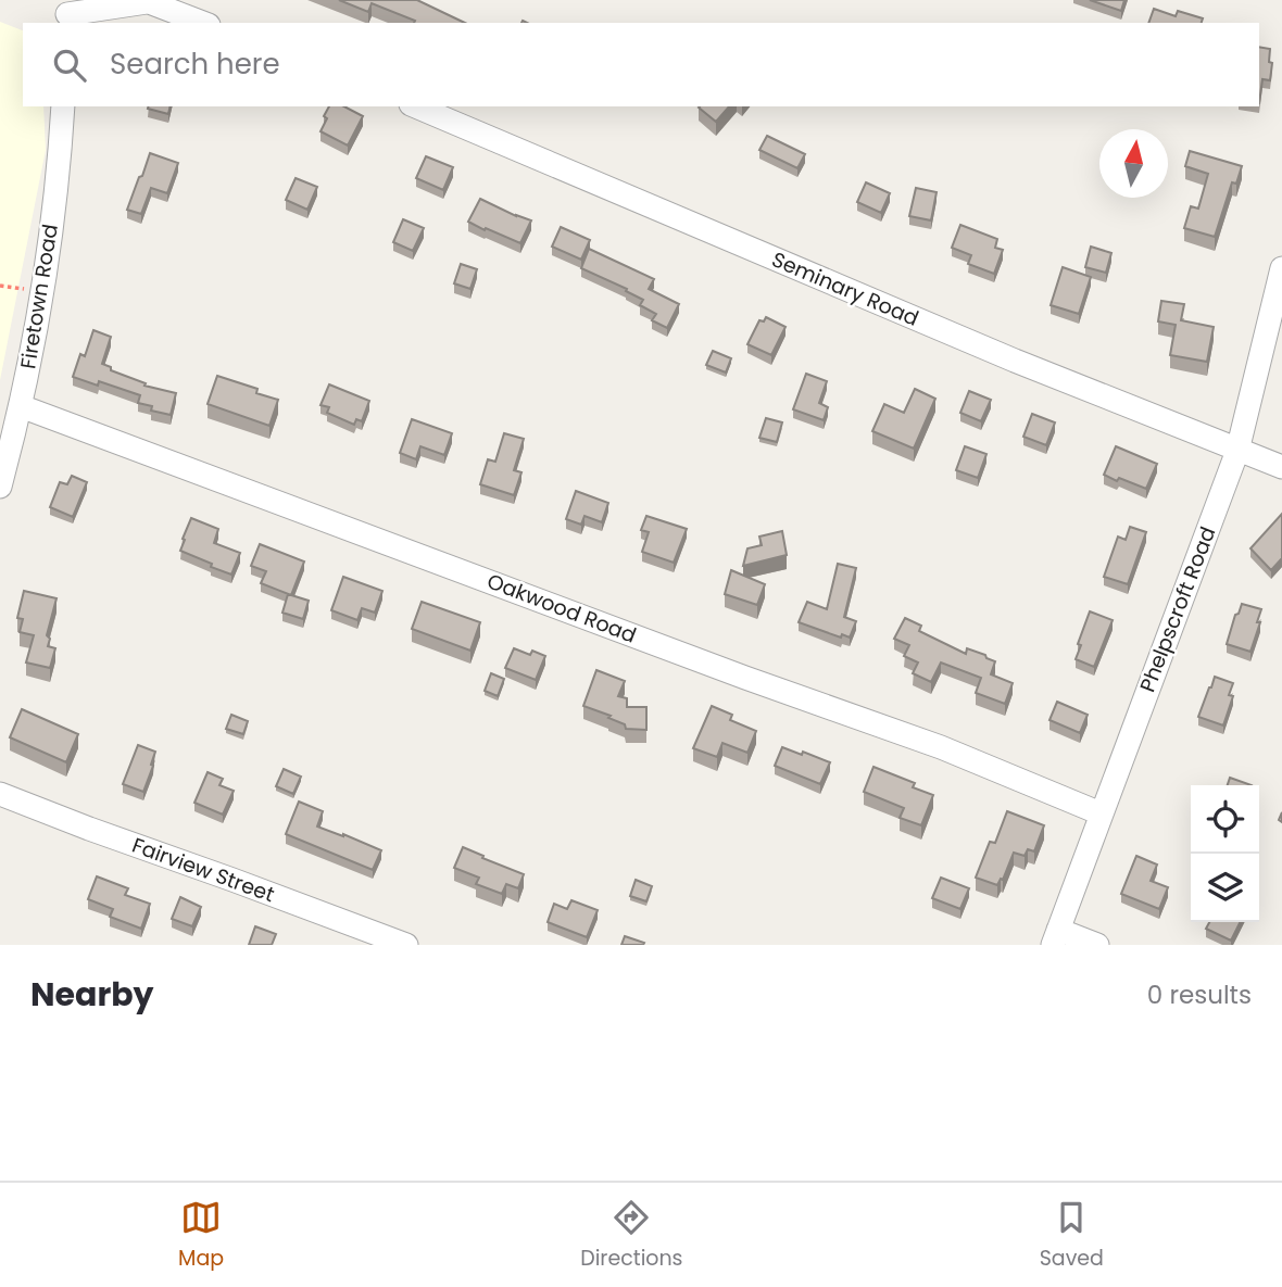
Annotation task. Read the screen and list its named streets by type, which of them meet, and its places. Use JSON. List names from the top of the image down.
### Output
{
  "streets": {
    "street": [
      "Seminary Road",
      "Firetown Road",
      "Oakwood Road",
      "Phelpscroft Road",
      "Fairview Street"
    ]
  },
  "crossings": [
    ["Seminary Road", "Phelpscroft Road"],
    ["Firetown Road", "Oakwood Road"],
    ["Oakwood Road", "Phelpscroft Road"]
  ],
  "north": "top",
  "page": {
    "search": "Search here",
    "heading": ["Nearby", "0 results"],
    "nav": ["Map", "Directions", "Saved"]
  }
}
